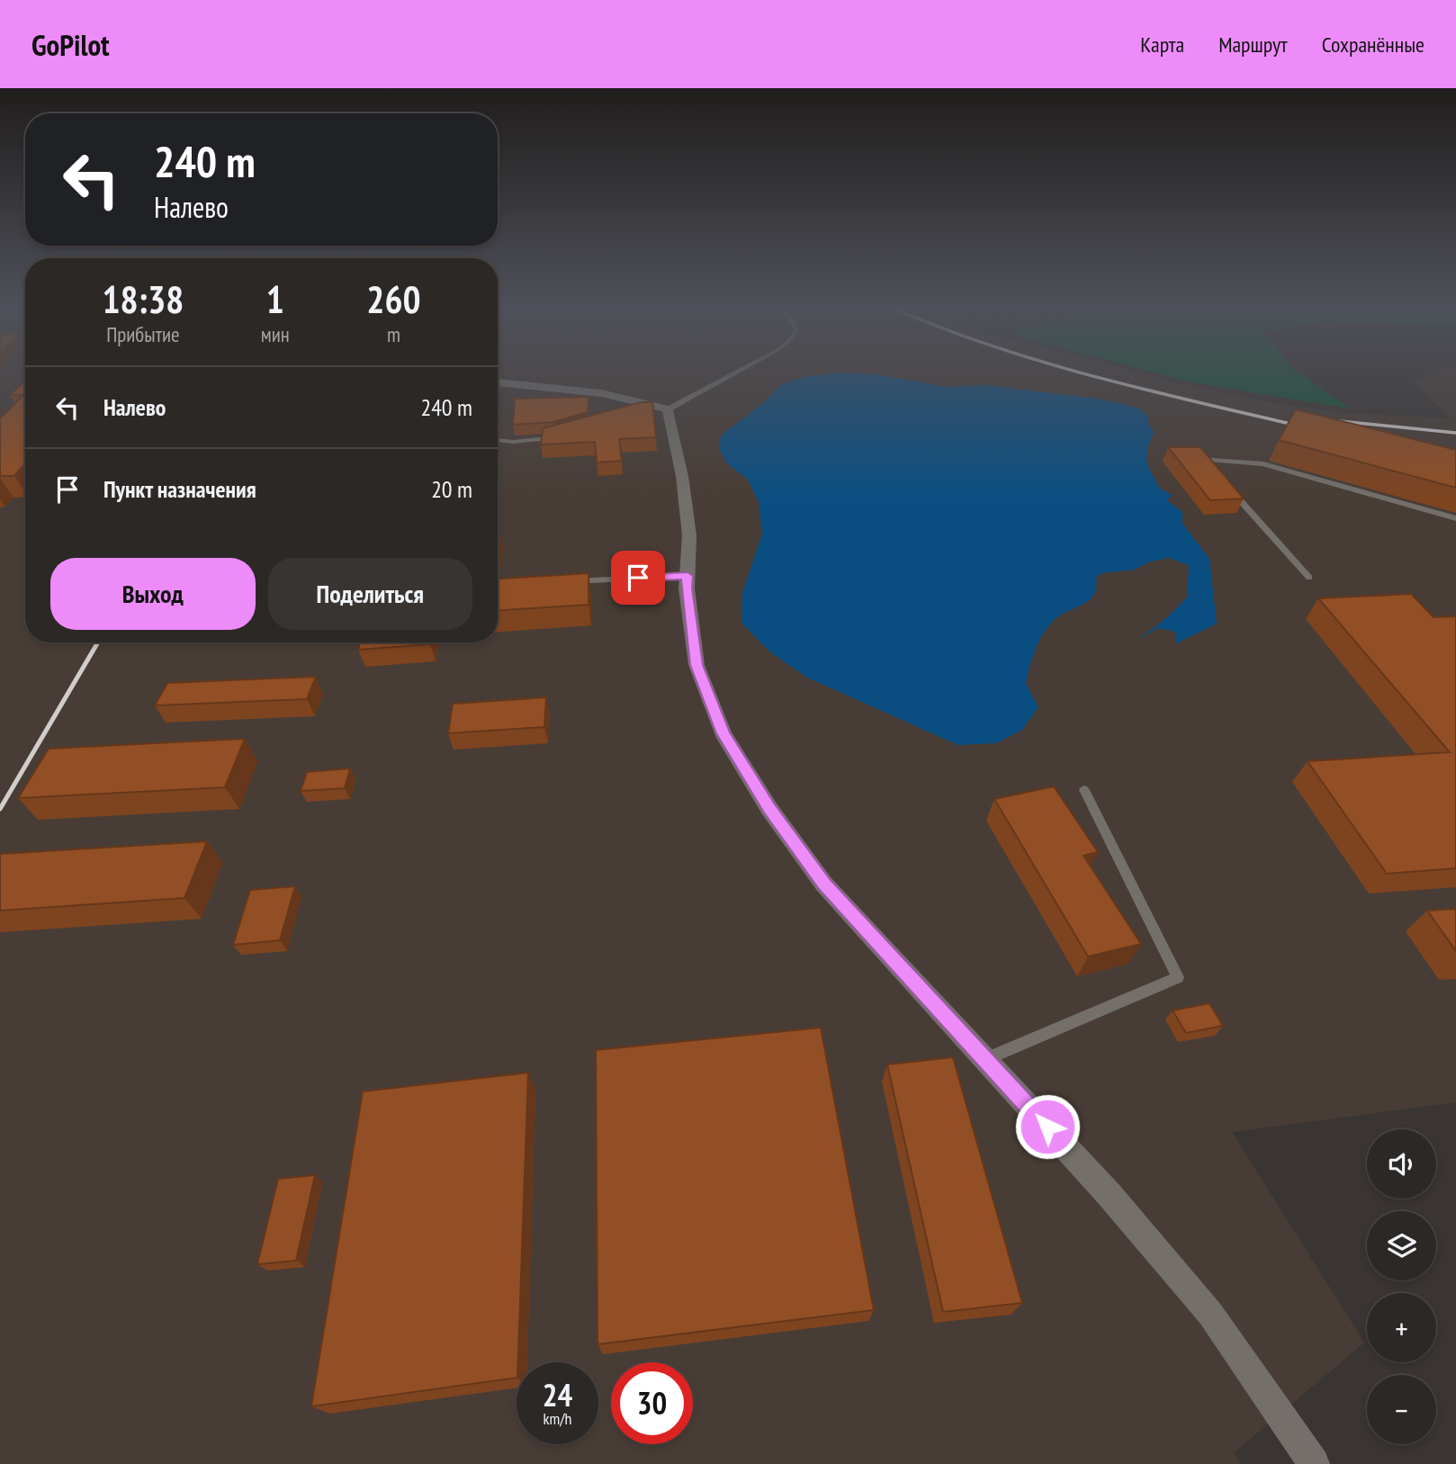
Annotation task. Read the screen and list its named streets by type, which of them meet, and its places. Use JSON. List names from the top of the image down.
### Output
{
  "page": {
    "header": "GoPilot",
    "nav": ["Карта", "Маршрут", "Сохранённые"],
    "turn": ["240 m", "Налево"],
    "eta": [
      "18:38",
      "Прибытие",
      "1",
      "мин",
      "260",
      "m"
    ],
    "list": [
      {
        "name": "Налево",
        "value": "240 m"
      },
      {
        "name": "Пункт назначения",
        "value": "20 m"
      }
    ],
    "buttons": ["Выход", "Поделиться"],
    "map_buttons": ["+", "−"],
    "speed": "24 km/h",
    "limit": "30"
  }
}
